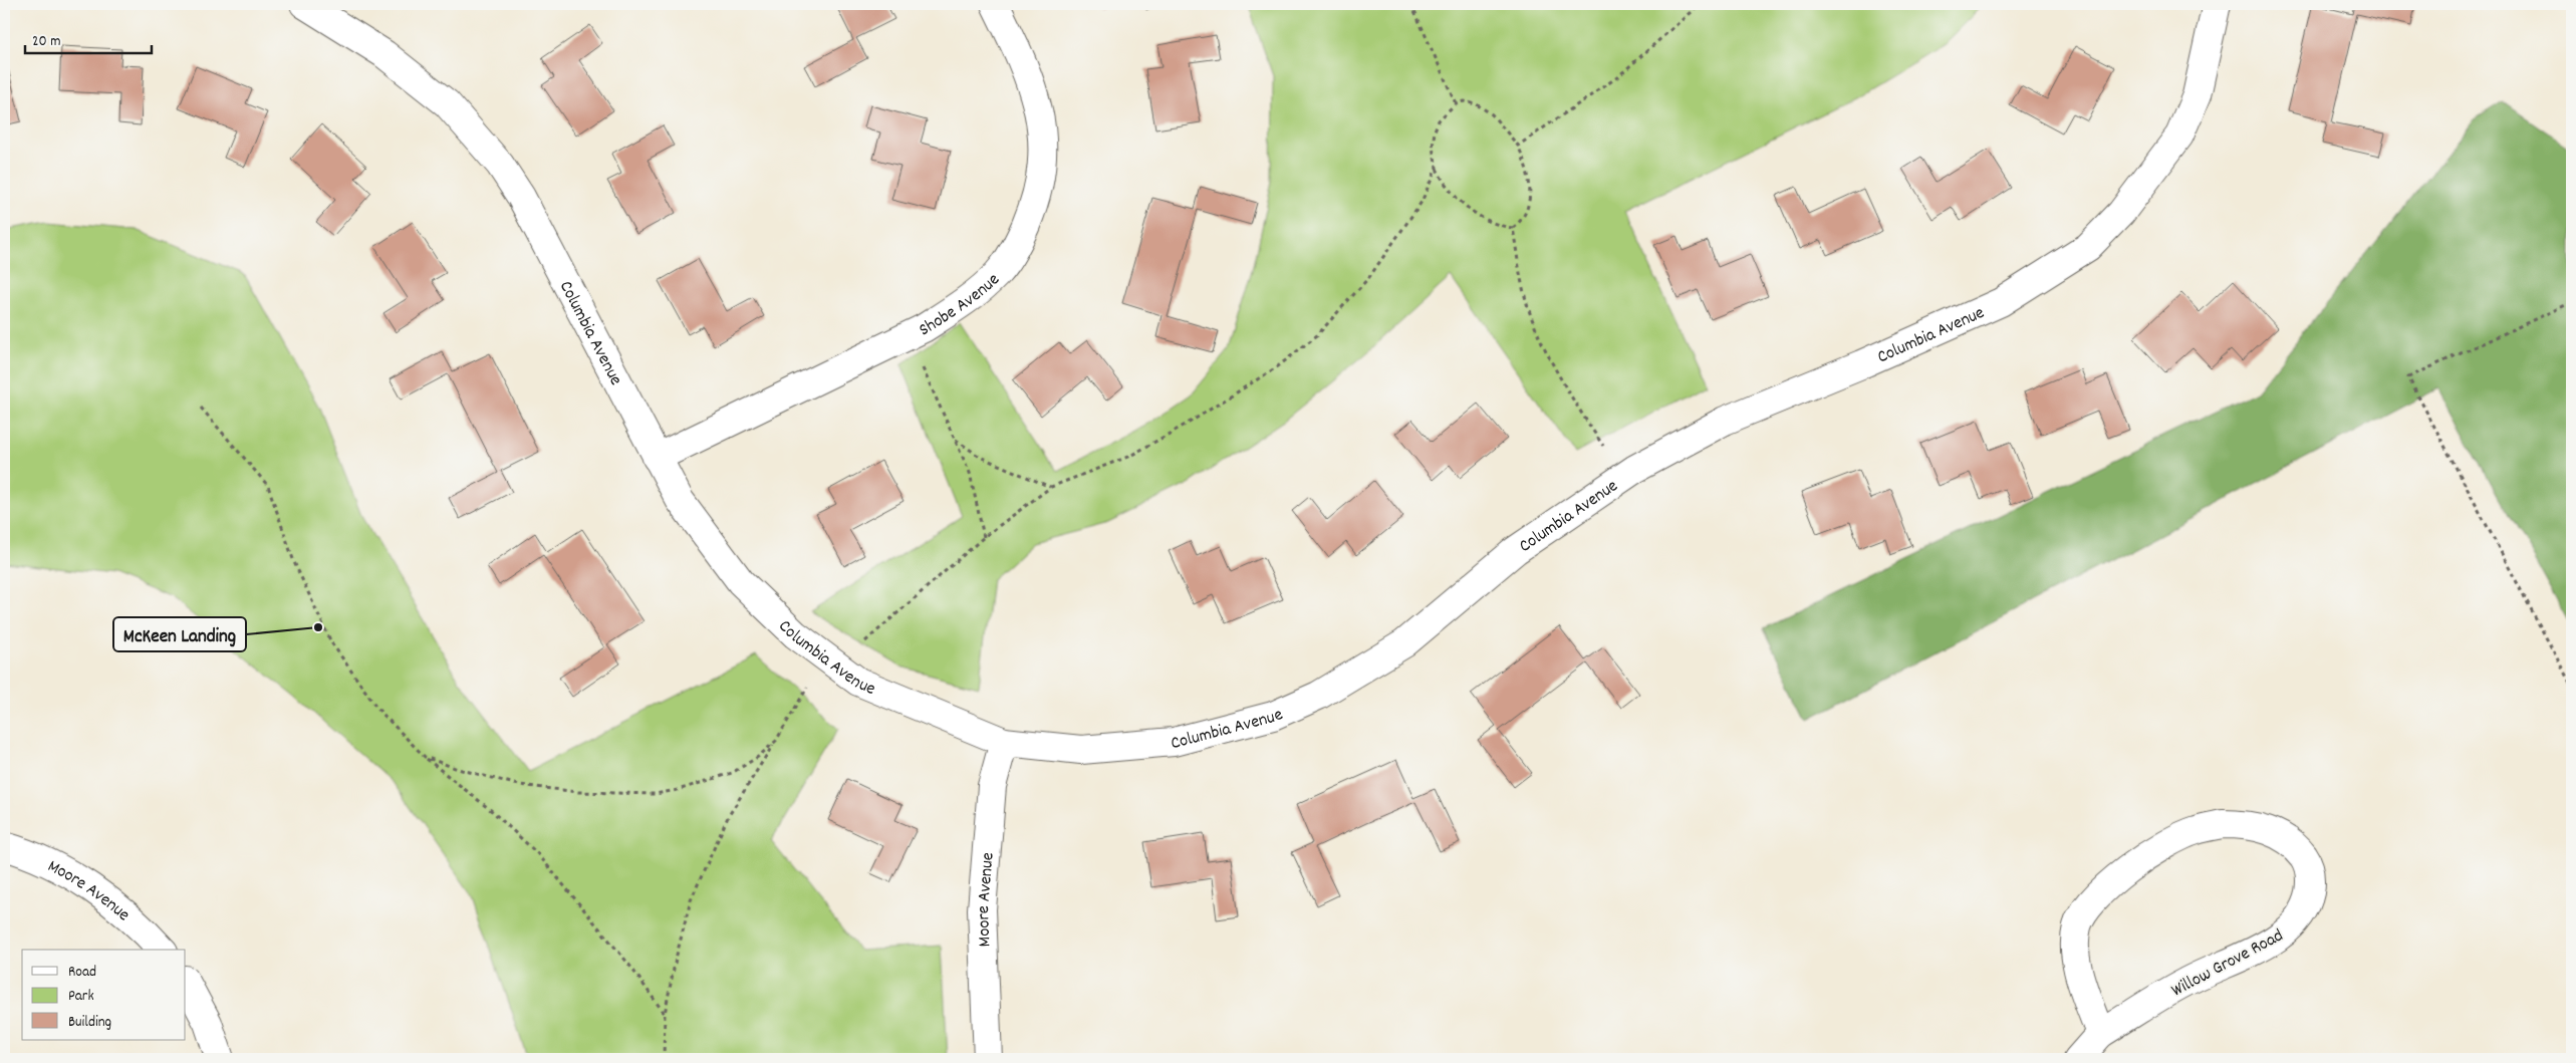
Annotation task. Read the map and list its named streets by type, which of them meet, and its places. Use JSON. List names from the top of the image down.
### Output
{
  "streets": {
    "street": [
      "Shobe Avenue",
      "Columbia Avenue",
      "Moore Avenue",
      "Willow Grove Road"
    ]
  },
  "crossings": [
    ["Shobe Avenue", "Columbia Avenue"],
    ["Columbia Avenue", "Moore Avenue"]
  ],
  "places": ["McKeen Landing"],
  "legend": ["Road", "Park", "Building"],
  "scale_bar": "20 m"
}
